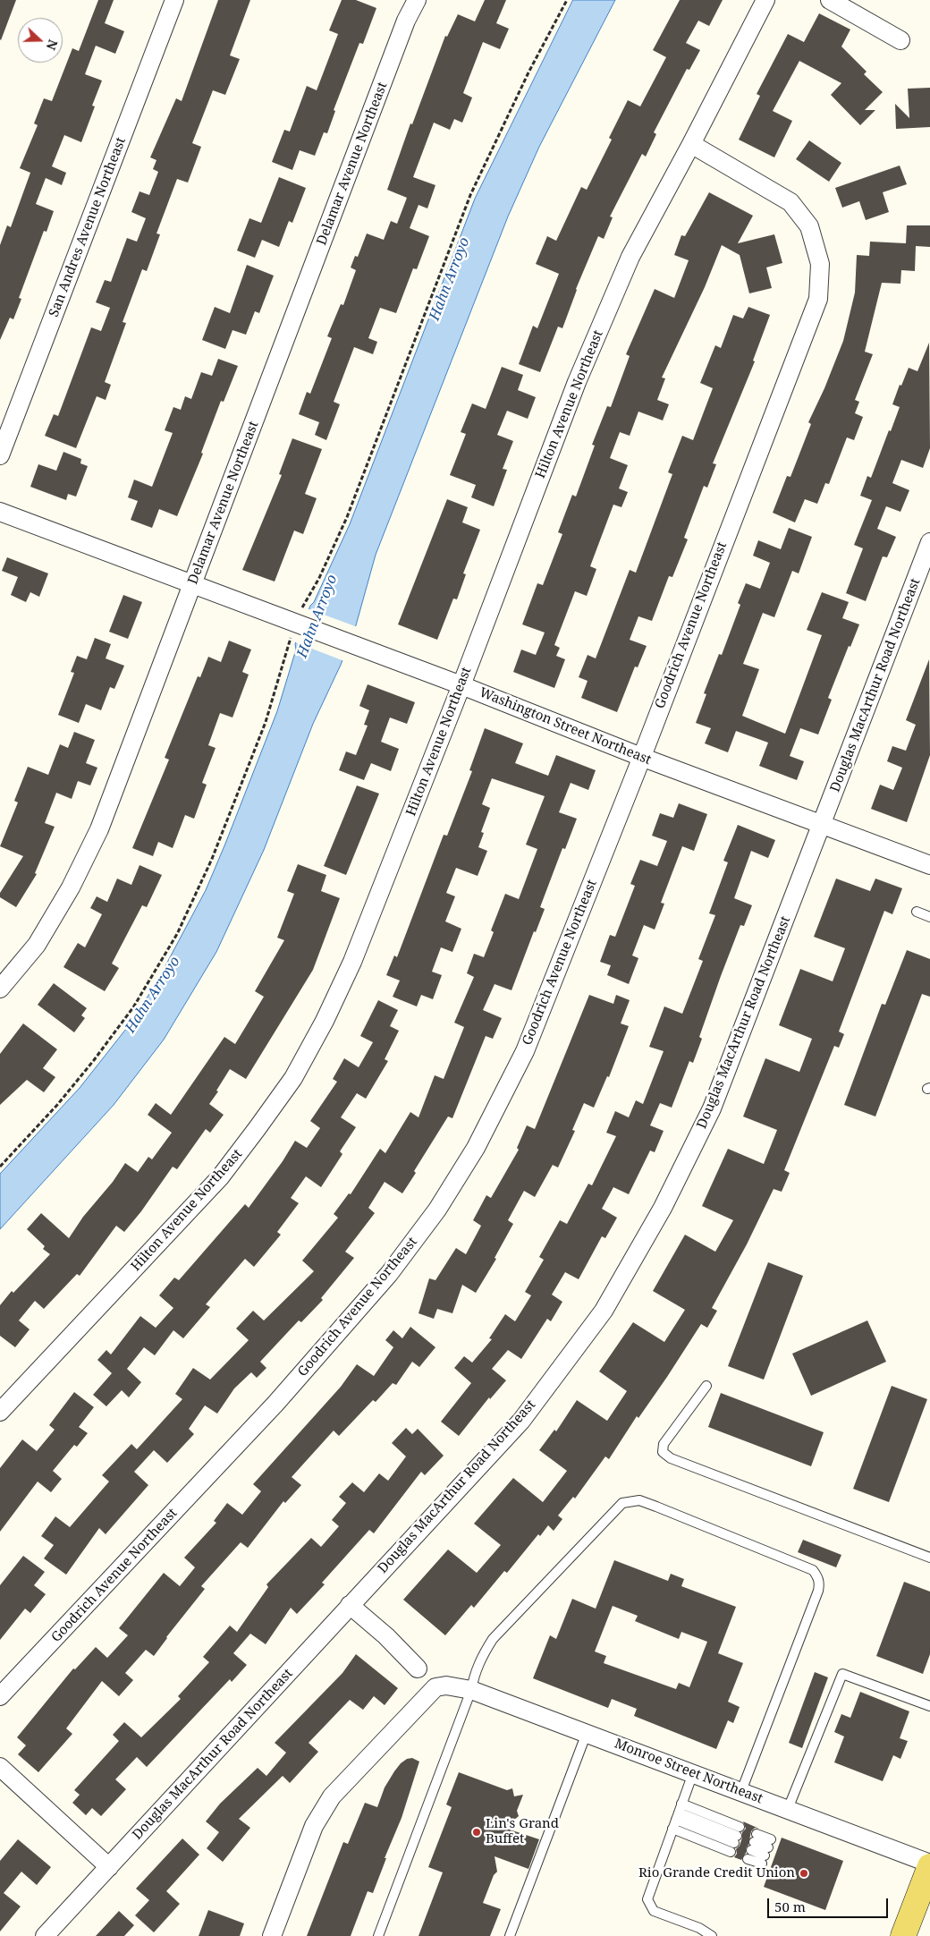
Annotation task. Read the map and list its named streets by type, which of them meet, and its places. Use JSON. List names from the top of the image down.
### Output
{
  "streets": {
    "street": [
      "Delamar Avenue Northeast",
      "San Andres Avenue Northeast",
      "Hilton Avenue Northeast",
      "Goodrich Avenue Northeast",
      "Douglas MacArthur Road Northeast",
      "Washington Street Northeast",
      "Monroe Street Northeast"
    ]
  },
  "crossings": [
    ["Delamar Avenue Northeast", "Washington Street Northeast"],
    ["Hilton Avenue Northeast", "Goodrich Avenue Northeast"],
    ["Hilton Avenue Northeast", "Washington Street Northeast"],
    ["Goodrich Avenue Northeast", "Washington Street Northeast"],
    ["Douglas MacArthur Road Northeast", "Washington Street Northeast"]
  ],
  "water": ["Hahn Arroyo"],
  "places": ["Lin's Grand Buffet", "Rio Grande Credit Union"],
  "scale_bar": "50 m",
  "north": "right"
}
